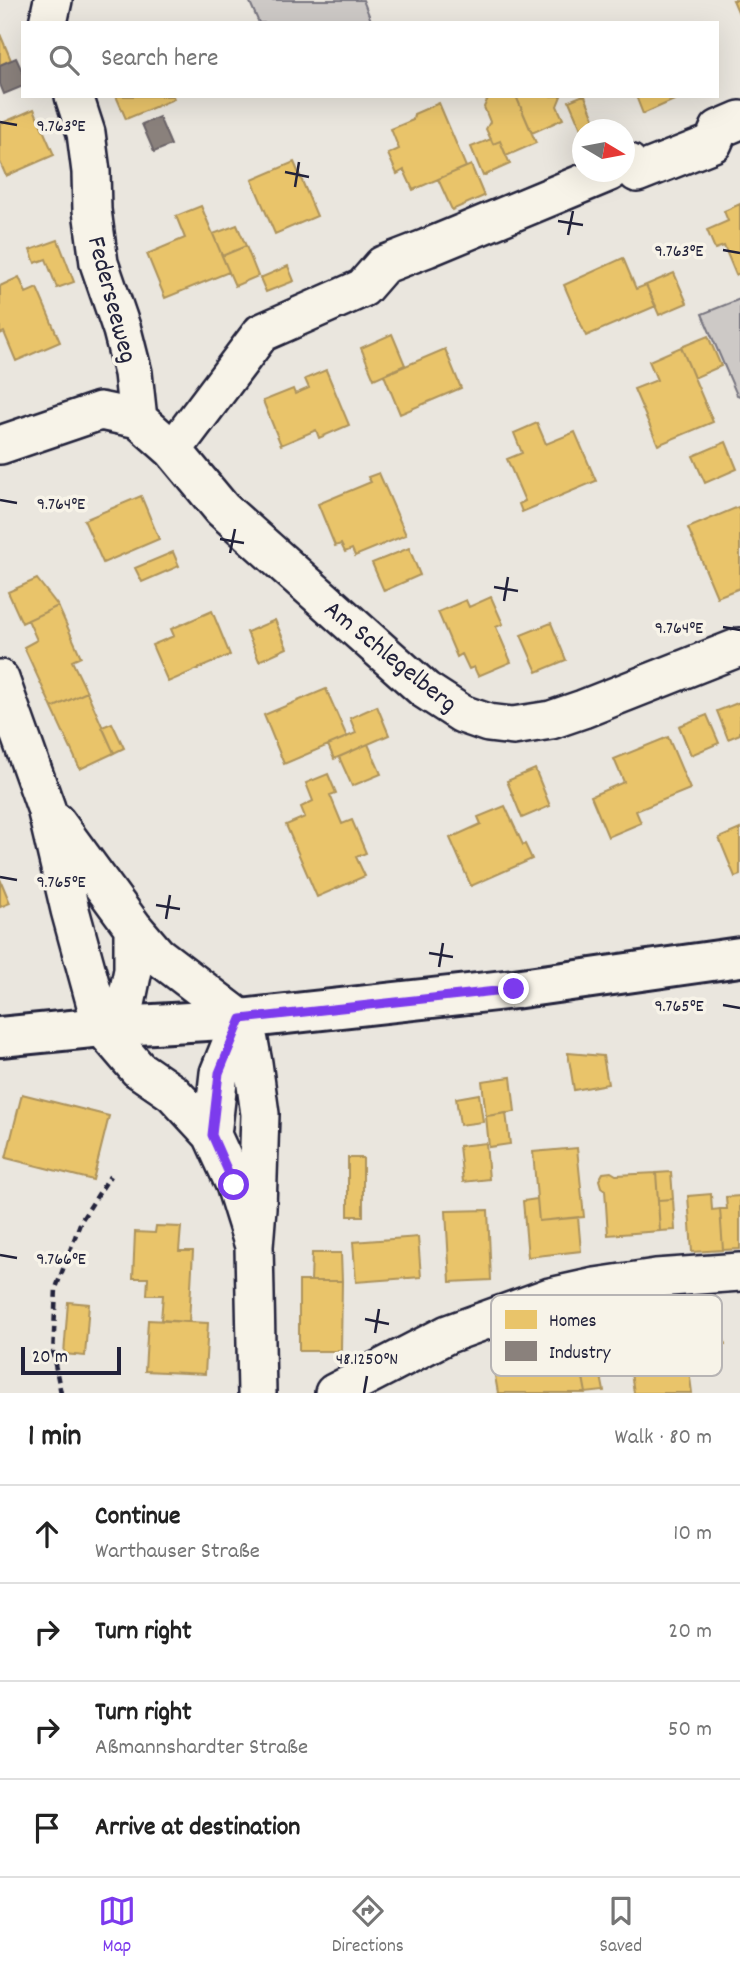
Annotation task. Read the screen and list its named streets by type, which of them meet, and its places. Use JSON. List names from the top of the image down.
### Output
{
  "streets": {
    "street": ["Federseeweg", "Am Schlegelberg"]
  },
  "crossings": [
    ["Federseeweg", "Am Schlegelberg"]
  ],
  "legend": ["Homes", "Industry"],
  "scale_bar": "20 m",
  "north": "right",
  "page": {
    "search": "Search here",
    "scale": "20 m",
    "heading": ["1 min", "Walk · 80 m"],
    "list": [
      ["Continue", "Warthauser Straße", "10 m"],
      ["Turn right", "20 m"],
      ["Turn right", "Aßmannshardter Straße", "50 m"],
      "Arrive at destination"
    ],
    "nav": ["Map", "Directions", "Saved"]
  },
  "coordinates": [
    "9.763°E",
    "9.764°E",
    "9.765°E",
    "9.766°E",
    "48.1250°N"
  ]
}
